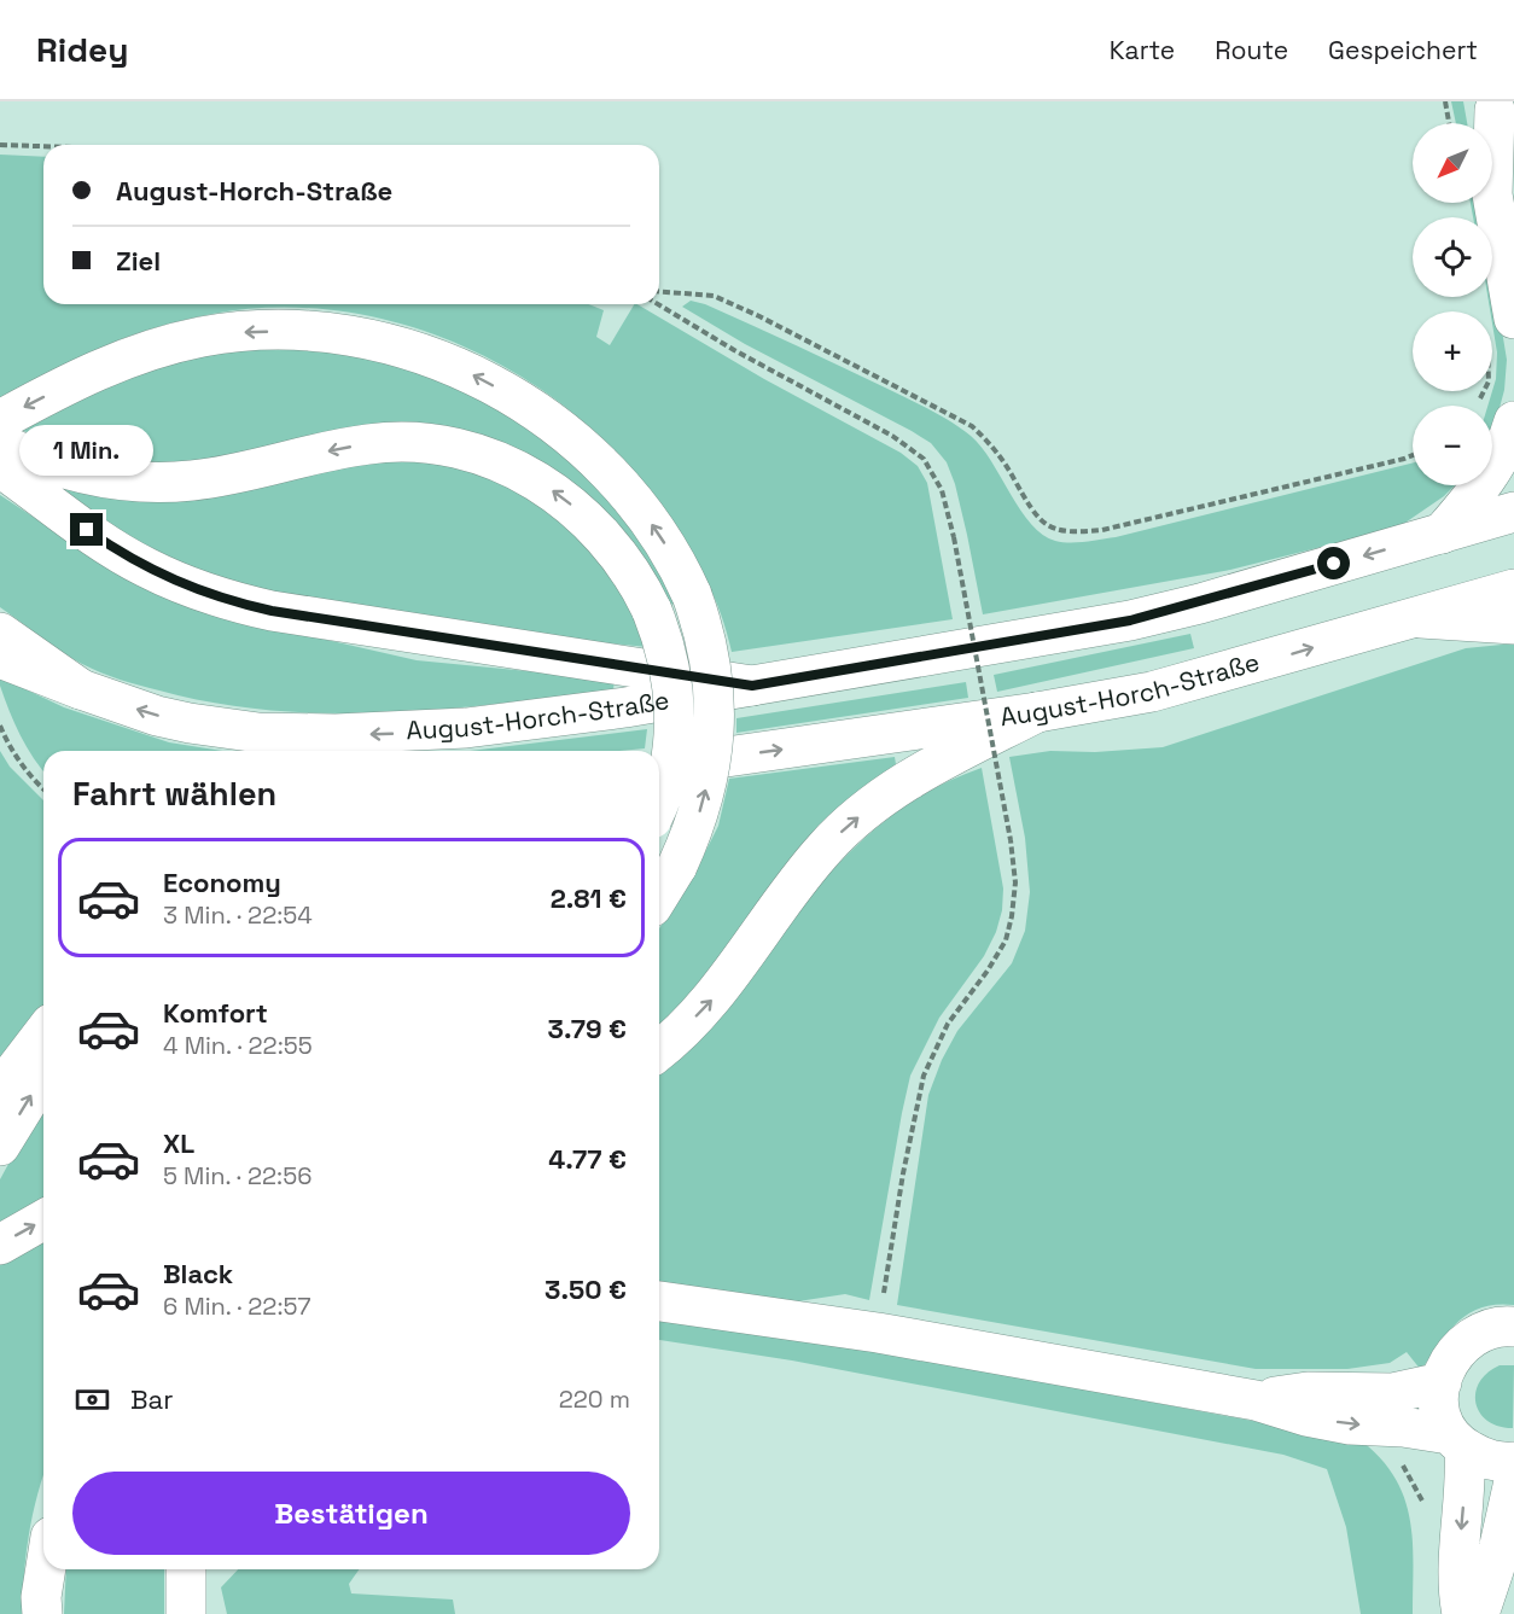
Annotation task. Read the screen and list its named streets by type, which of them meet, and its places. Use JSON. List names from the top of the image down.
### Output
{
  "streets": {
    "main road": ["August-Horch-Straße"]
  },
  "north": "bottom left",
  "page": {
    "header": "Ridey",
    "nav": ["Karte", "Route", "Gespeichert"],
    "map_buttons": ["+", "−"],
    "banner": ["August-Horch-Straße", "Ziel"],
    "bubble": "1 Min.",
    "heading": "Fahrt wählen",
    "list": [
      {
        "name": "Economy",
        "note": "3 Min. · 22:54",
        "value": "2.81 €"
      },
      {
        "name": "Komfort",
        "note": "4 Min. · 22:55",
        "value": "3.79 €"
      },
      {
        "name": "XL",
        "note": "5 Min. · 22:56",
        "value": "4.77 €"
      },
      {
        "name": "Black",
        "note": "6 Min. · 22:57",
        "value": "3.50 €"
      }
    ],
    "pay": ["Bar", "220 m"],
    "buttons": "Bestätigen"
  }
}
